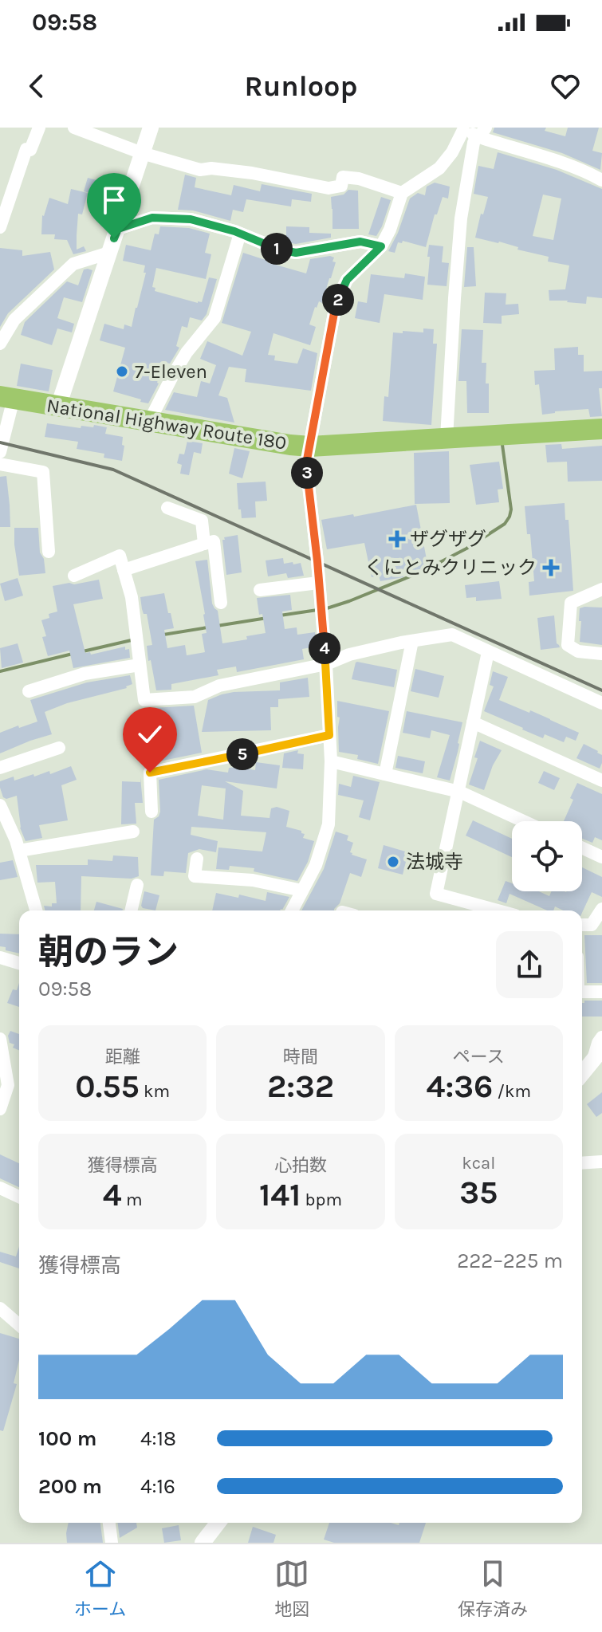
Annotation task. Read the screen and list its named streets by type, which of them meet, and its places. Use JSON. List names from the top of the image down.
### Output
{
  "streets": {
    "highway": ["National Highway Route 180"]
  },
  "places": {
    "other": ["7-Eleven", "法城寺"],
    "health": ["ザグザグ", "くにとみクリニック"]
  },
  "page": {
    "status": "09:58",
    "header": "Runloop",
    "pins": [
      "1",
      "2",
      "3",
      "4",
      "5"
    ],
    "heading": ["朝のラン", "09:58"],
    "stats": [
      ["距離", "0.55 km"],
      ["時間", "2:32"],
      ["ペース", "4:36 /km"],
      ["獲得標高", "4 m"],
      ["心拍数", "141 bpm"],
      ["kcal", "35"]
    ],
    "chart": ["獲得標高", "222–225 m"],
    "list": [
      {
        "name": "100 m",
        "note": "4:18"
      },
      {
        "name": "200 m",
        "note": "4:16"
      }
    ],
    "tabs": ["ホーム", "地図", "保存済み"]
  }
}
